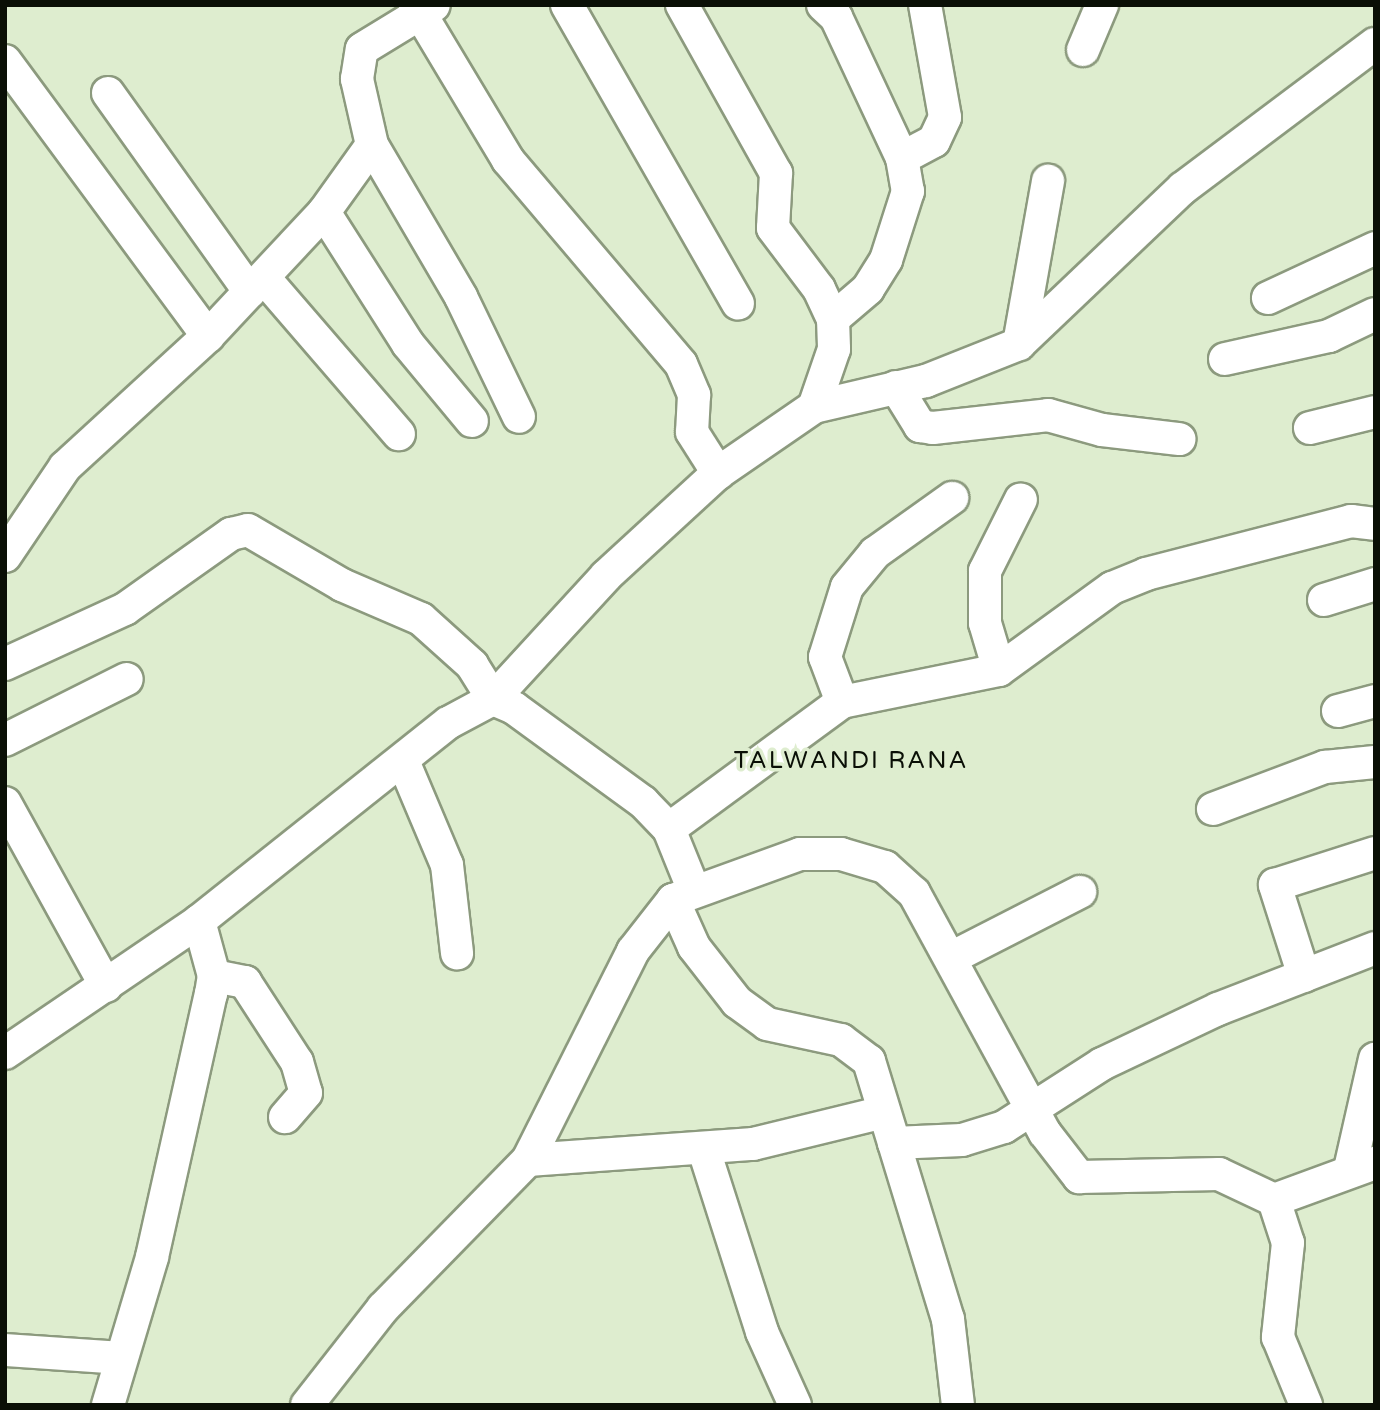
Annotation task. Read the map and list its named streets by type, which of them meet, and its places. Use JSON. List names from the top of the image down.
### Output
{
  "districts": ["TALWANDI RANA"]
}
